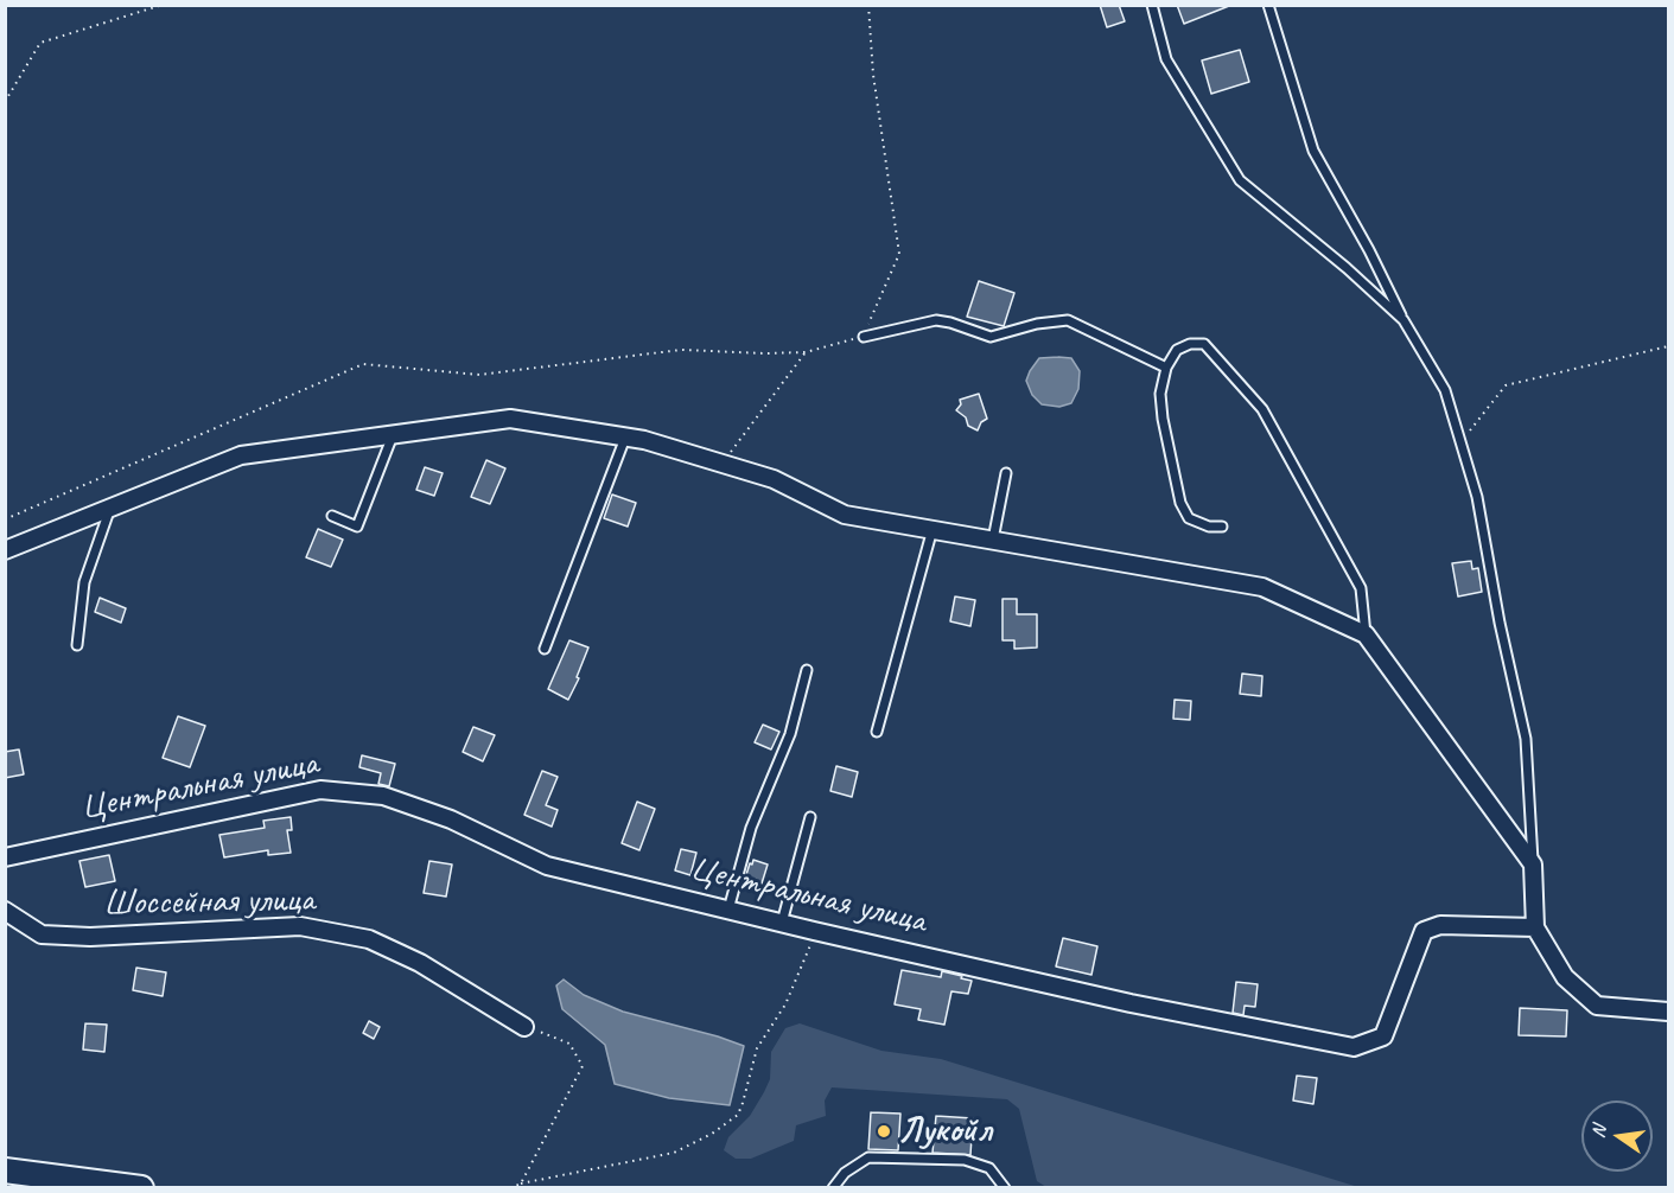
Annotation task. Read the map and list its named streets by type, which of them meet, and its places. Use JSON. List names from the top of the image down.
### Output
{
  "streets": {
    "street": ["Центральная улица", "Шоссейная улица"]
  },
  "places": ["Лукойл"],
  "north": "left"
}
